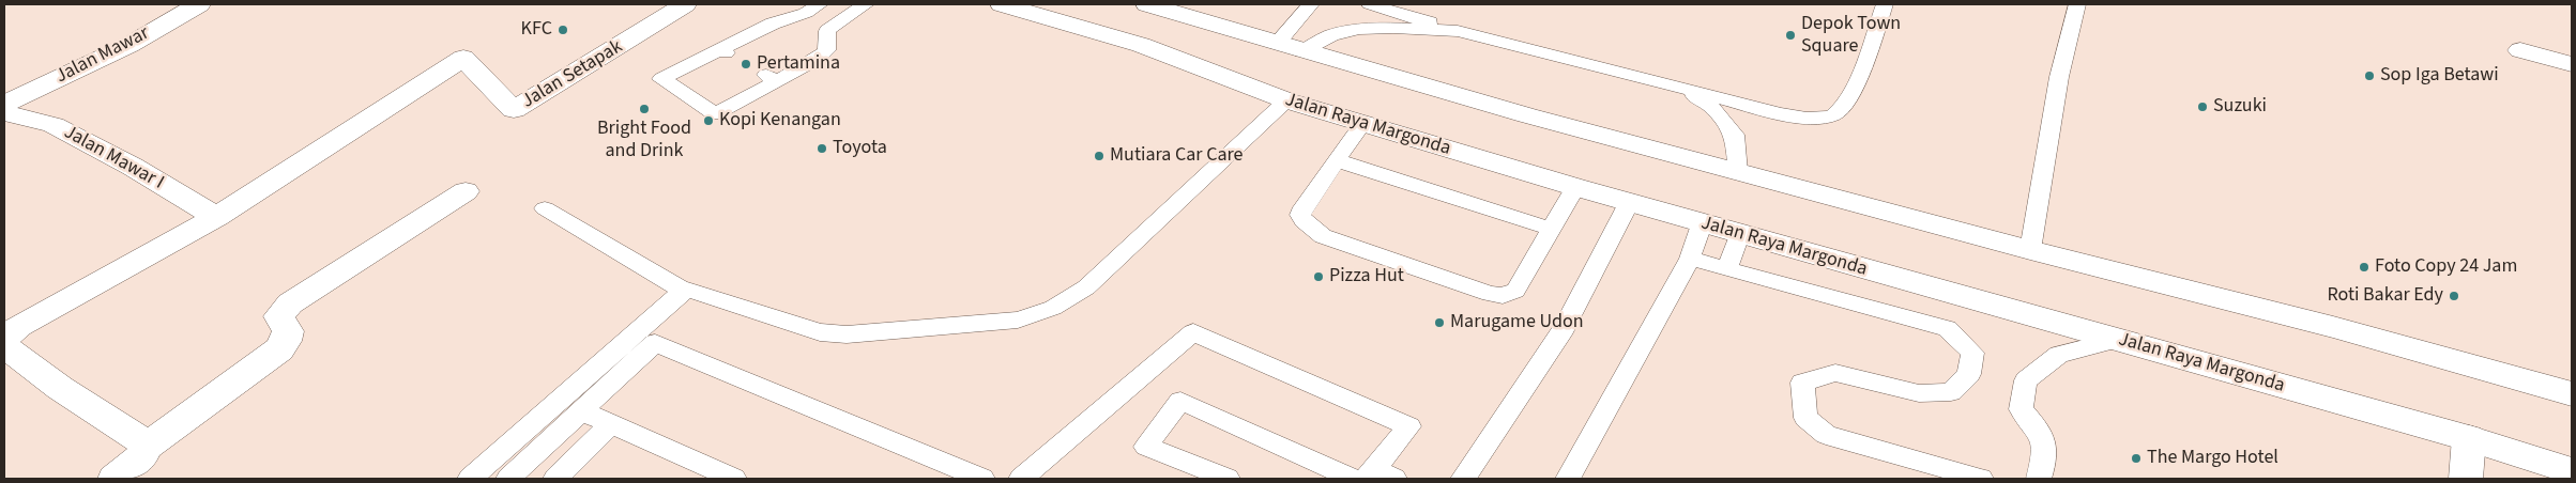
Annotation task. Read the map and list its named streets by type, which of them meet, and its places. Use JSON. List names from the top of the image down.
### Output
{
  "streets": {
    "main road": [
      "Jalan Mawar",
      "Jalan Setapak",
      "Jalan Raya Margonda",
      "Jalan Mawar I"
    ]
  },
  "crossings": [
    ["Jalan Setapak", "Jalan Mawar I"]
  ],
  "places": [
    "KFC",
    "Depok Town Square",
    "Pertamina",
    "Sop Iga Betawi",
    "Suzuki",
    "Bright Food and Drink",
    "Kopi Kenangan",
    "Toyota",
    "Mutiara Car Care",
    "Foto Copy 24 Jam",
    "Pizza Hut",
    "Roti Bakar Edy",
    "Marugame Udon",
    "The Margo Hotel"
  ]
}
